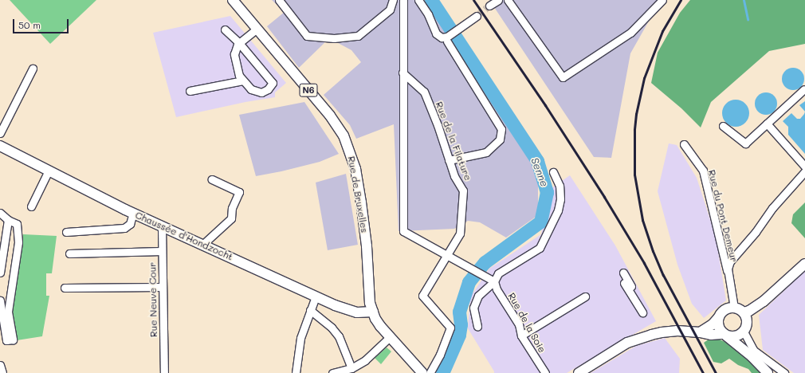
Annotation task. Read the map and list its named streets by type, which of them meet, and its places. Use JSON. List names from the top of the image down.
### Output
{
  "streets": {
    "main road": ["N6", "Rue de Bruxelles", "Chaussée d'Hondzocht"],
    "street": [
      "Rue de la Filature",
      "Rue du Pont Demeur",
      "Rue Neuve Cour",
      "Rue de la Soie"
    ]
  },
  "crossings": [
    ["Rue de Bruxelles", "Chaussée d'Hondzocht"],
    ["Chaussée d'Hondzocht", "Rue Neuve Cour"]
  ],
  "water": ["Senne"],
  "scale_bar": "50 m"
}
